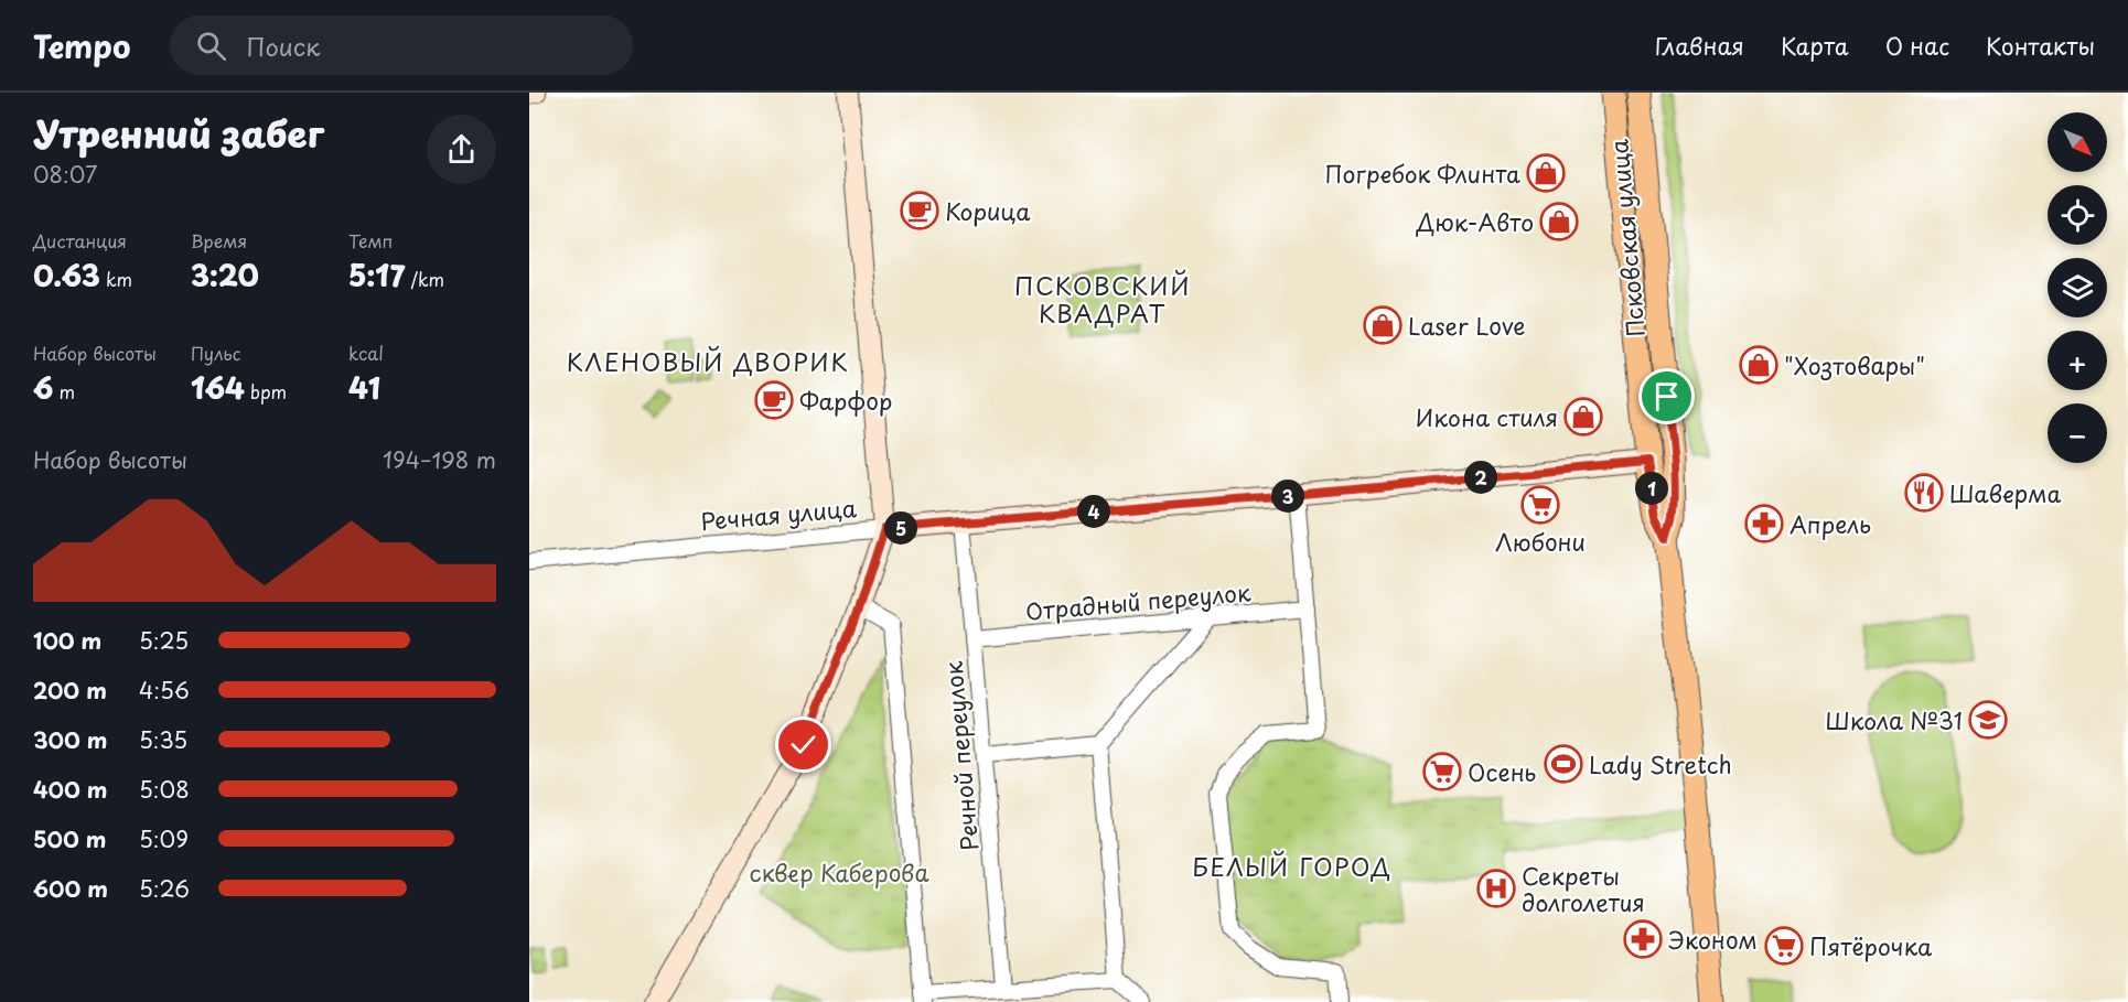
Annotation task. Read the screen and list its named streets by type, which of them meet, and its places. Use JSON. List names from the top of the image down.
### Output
{
  "streets": {
    "main road": ["Псковская улица"],
    "street": ["Речная улица", "Отрадный переулок", "Речной переулок"]
  },
  "crossings": [
    ["Псковская улица", "Речная улица"],
    ["Речная улица", "Речной переулок"],
    ["Отрадный переулок", "Речной переулок"]
  ],
  "districts": ["ПСКОВСКИЙ КВАДРАТ", "КЛЕНОВЫЙ ДВОРИК", "БЕЛЫЙ ГОРОД"],
  "parks": ["сквер Каберова"],
  "places": {
    "shop": [
      "Погребок Флинта",
      "Дюк-Авто",
      "Laser Love",
      "\"Хозтовары\"",
      "Икона стиля"
    ],
    "cafe": ["Корица", "Фарфор"],
    "restaurant": ["Шаверма"],
    "supermarket": ["Любони", "Осень", "Пятёрочка"],
    "pharmacy": ["Апрель", "Эконом"],
    "school or university": ["Школа №31"],
    "sports": ["Lady Stretch"],
    "hospital": ["Секреты долголетия"]
  },
  "north": "bottom right",
  "page": {
    "header": "Tempo",
    "search": "Поиск",
    "nav": [
      "Главная",
      "Карта",
      "О нас",
      "Контакты"
    ],
    "heading": ["Утренний забег", "08:07"],
    "map_buttons": ["+", "−"],
    "stats": [
      ["Дистанция", "0.63 km"],
      ["Время", "3:20"],
      ["Темп", "5:17 /km"],
      ["Набор высоты", "6 m"],
      ["Пульс", "164 bpm"],
      ["kcal", "41"]
    ],
    "chart": ["Набор высоты", "194–198 m"],
    "pins": [
      "2",
      "1",
      "3",
      "4",
      "5"
    ],
    "list": [
      {
        "name": "100 m",
        "note": "5:25"
      },
      {
        "name": "200 m",
        "note": "4:56"
      },
      {
        "name": "300 m",
        "note": "5:35"
      },
      {
        "name": "400 m",
        "note": "5:08"
      },
      {
        "name": "500 m",
        "note": "5:09"
      },
      {
        "name": "600 m",
        "note": "5:26"
      }
    ]
  }
}
